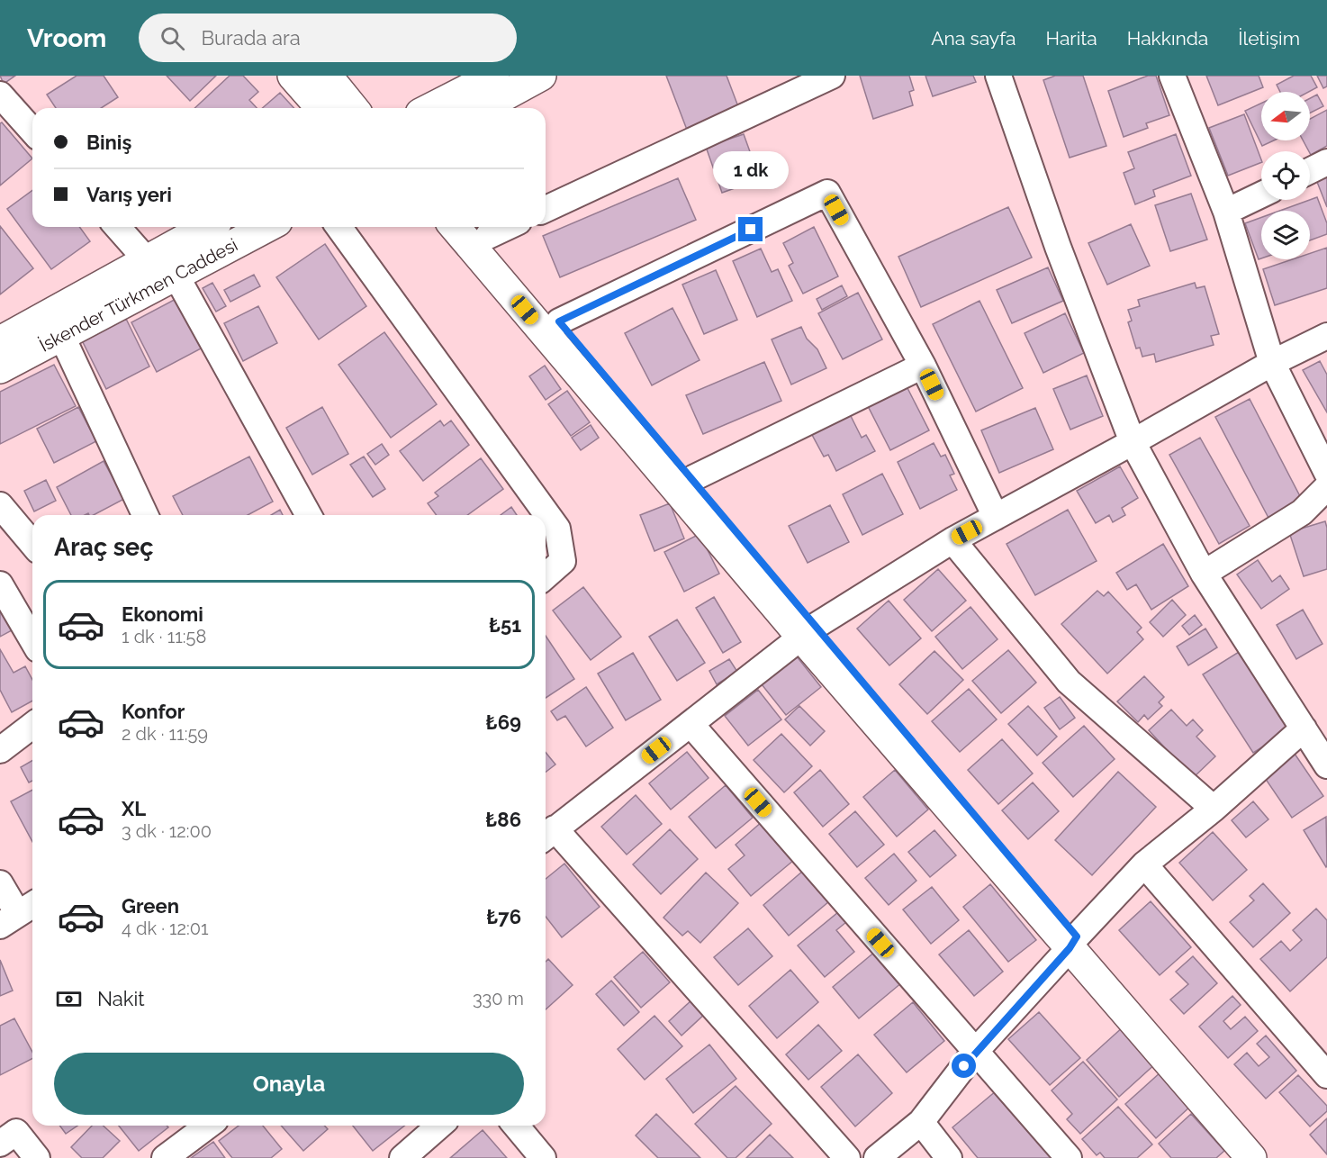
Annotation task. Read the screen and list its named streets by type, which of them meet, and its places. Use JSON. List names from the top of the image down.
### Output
{
  "streets": {
    "street": ["İskender Türkmen Caddesi"]
  },
  "north": "left",
  "page": {
    "header": "Vroom",
    "search": "Burada ara",
    "nav": [
      "Ana sayfa",
      "Harita",
      "Hakkında",
      "İletişim"
    ],
    "banner": ["Biniş", "Varış yeri"],
    "bubble": "1 dk",
    "heading": "Araç seç",
    "list": [
      {
        "name": "Ekonomi",
        "note": "1 dk · 11:58",
        "value": "₺51"
      },
      {
        "name": "Konfor",
        "note": "2 dk · 11:59",
        "value": "₺69"
      },
      {
        "name": "XL",
        "note": "3 dk · 12:00",
        "value": "₺86"
      },
      {
        "name": "Green",
        "note": "4 dk · 12:01",
        "value": "₺76"
      }
    ],
    "pay": ["Nakit", "330 m"],
    "buttons": "Onayla"
  }
}
